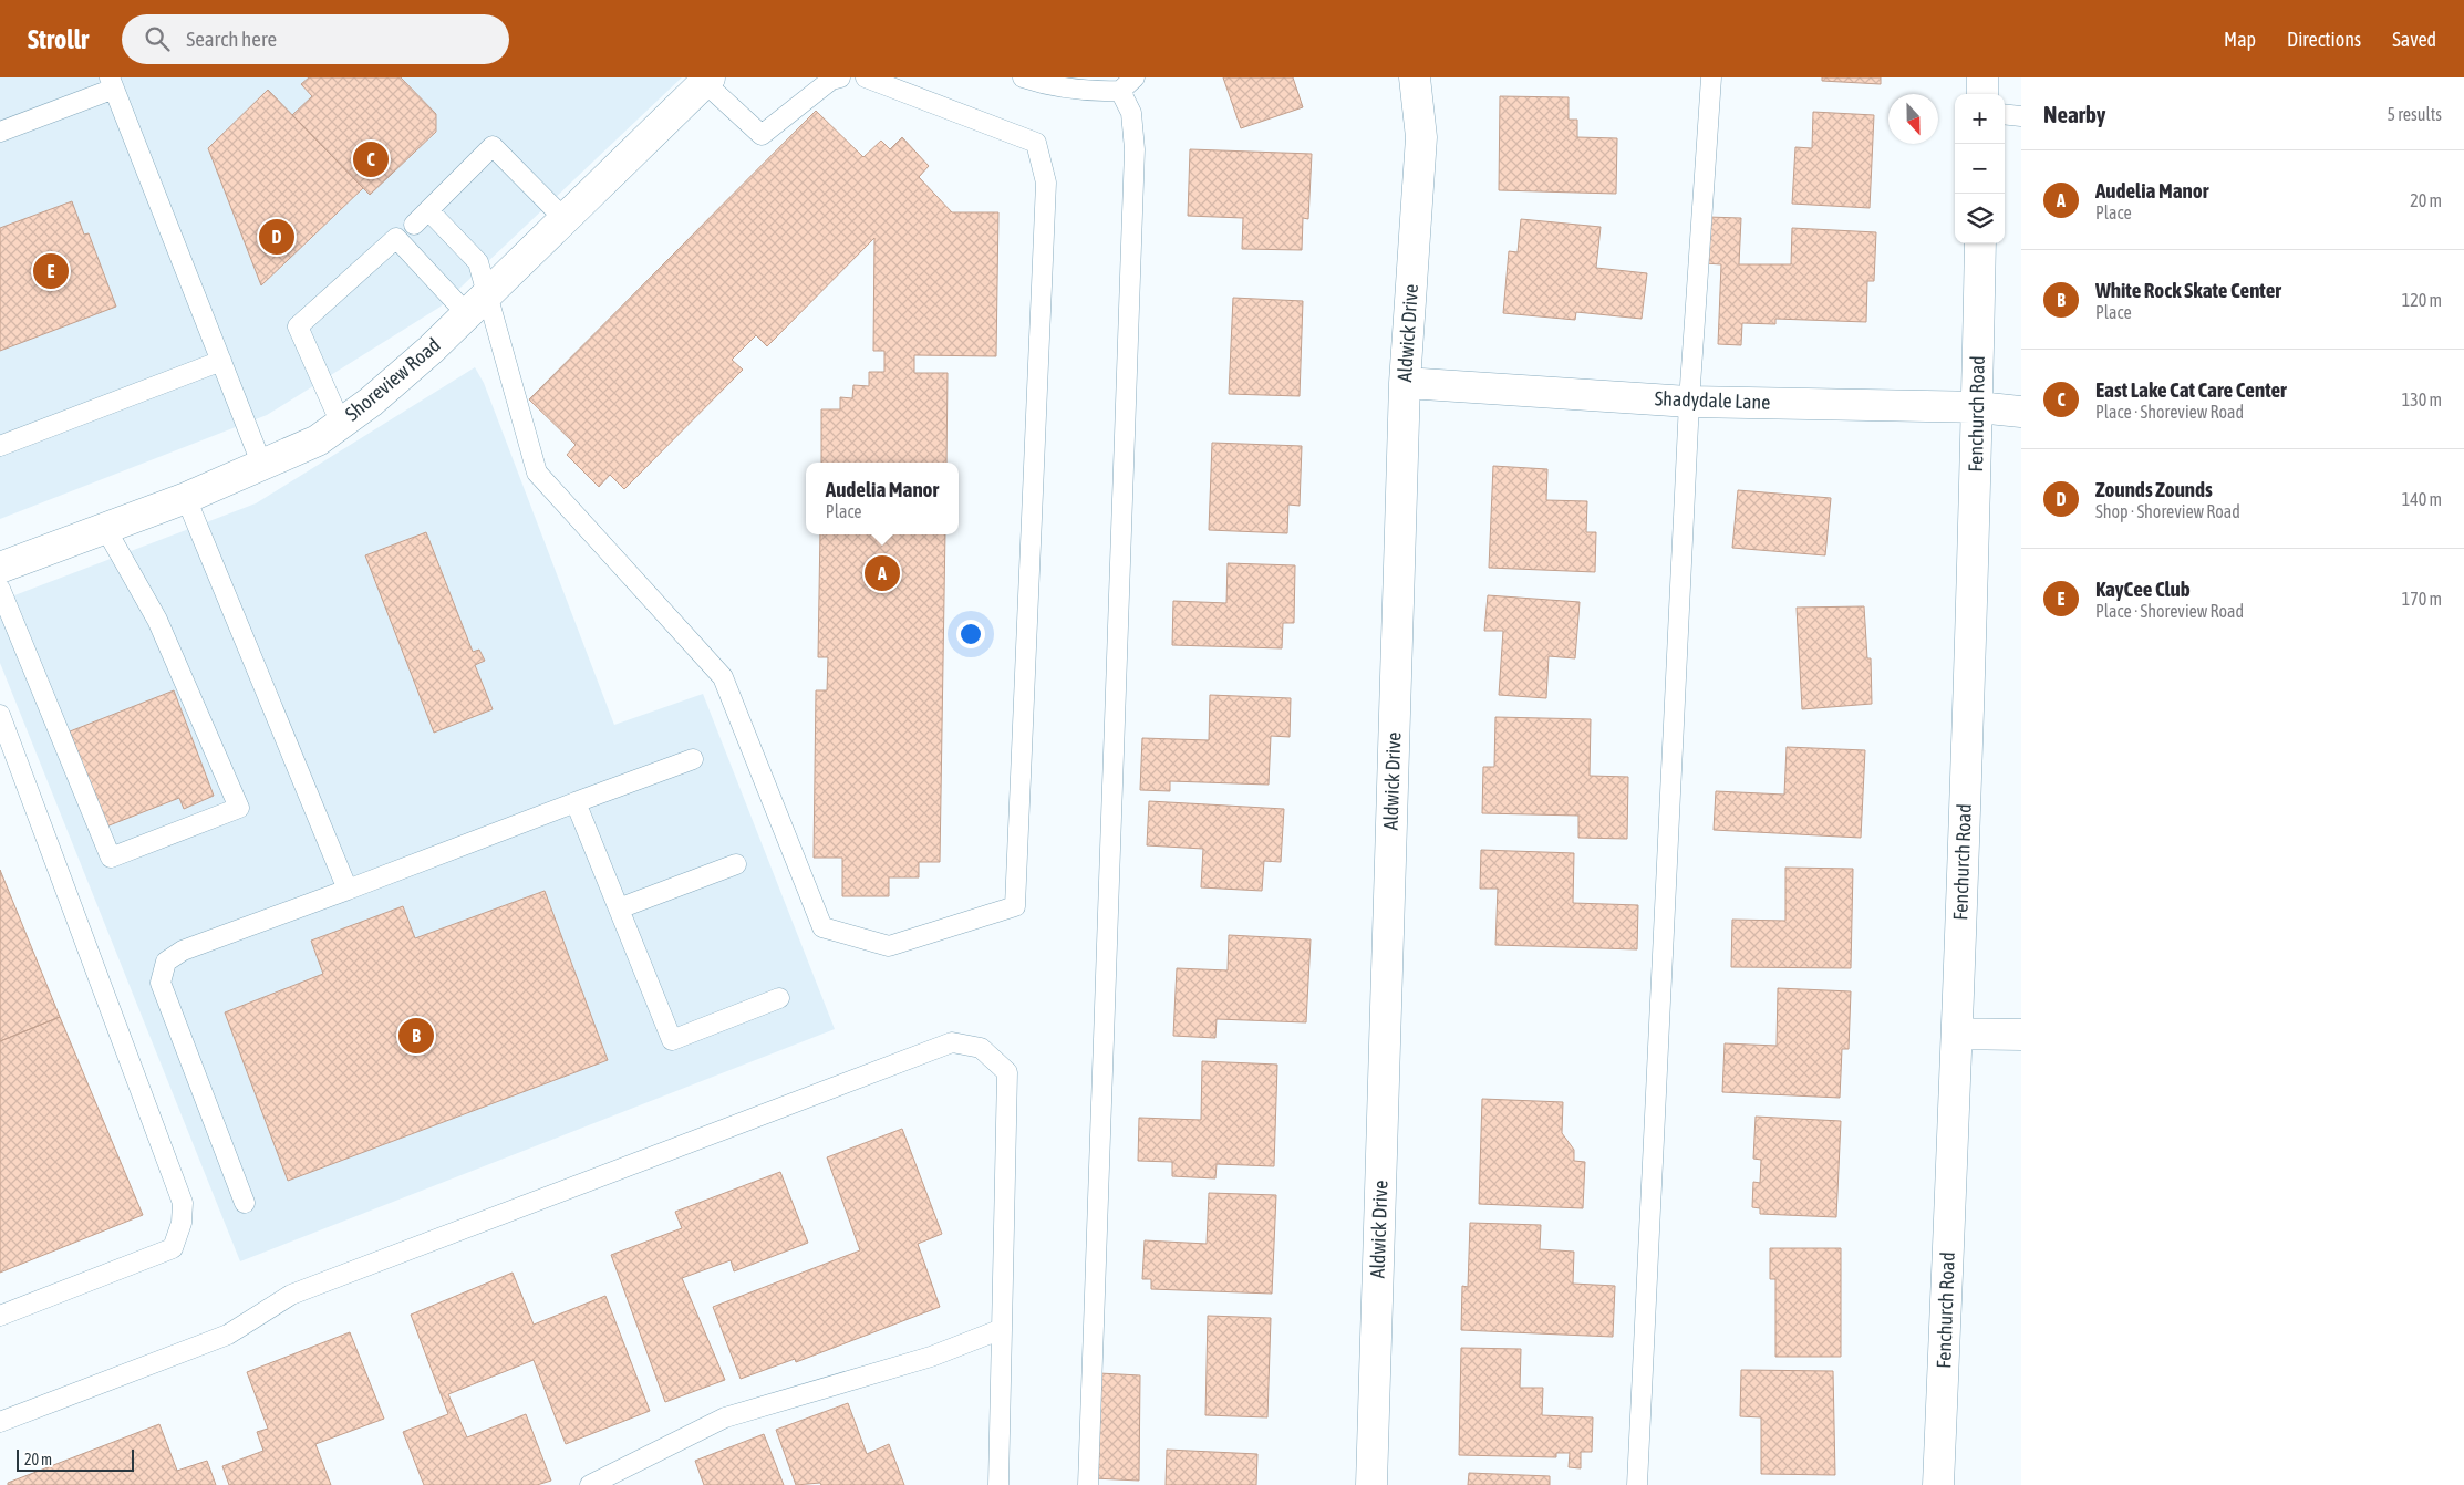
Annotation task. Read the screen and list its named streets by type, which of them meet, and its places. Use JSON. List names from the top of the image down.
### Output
{
  "streets": {
    "street": [
      "Aldwick Drive",
      "Shoreview Road",
      "Shadydale Lane",
      "Fenchurch Road"
    ]
  },
  "crossings": [
    ["Aldwick Drive", "Shadydale Lane"],
    ["Shadydale Lane", "Fenchurch Road"]
  ],
  "scale_bar": "20 m",
  "north": "bottom",
  "page": {
    "header": "Strollr",
    "search": "Search here",
    "nav": ["Map", "Directions", "Saved"],
    "heading": ["Nearby", "5 results"],
    "map_buttons": ["+", "−"],
    "pins": [
      "C",
      "D",
      "E",
      "A",
      "B"
    ],
    "list": [
      {
        "mark": "A",
        "name": "Audelia Manor",
        "note": "Place",
        "value": "20 m"
      },
      {
        "mark": "B",
        "name": "White Rock Skate Center",
        "note": "Place",
        "value": "120 m"
      },
      {
        "mark": "C",
        "name": "East Lake Cat Care Center",
        "note": "Place · Shoreview Road",
        "value": "130 m"
      },
      {
        "mark": "D",
        "name": "Zounds Zounds",
        "note": "Shop · Shoreview Road",
        "value": "140 m"
      },
      {
        "mark": "E",
        "name": "KayCee Club",
        "note": "Place · Shoreview Road",
        "value": "170 m"
      }
    ],
    "popup": ["Audelia Manor", "Place"],
    "scale": "20 m"
  }
}
